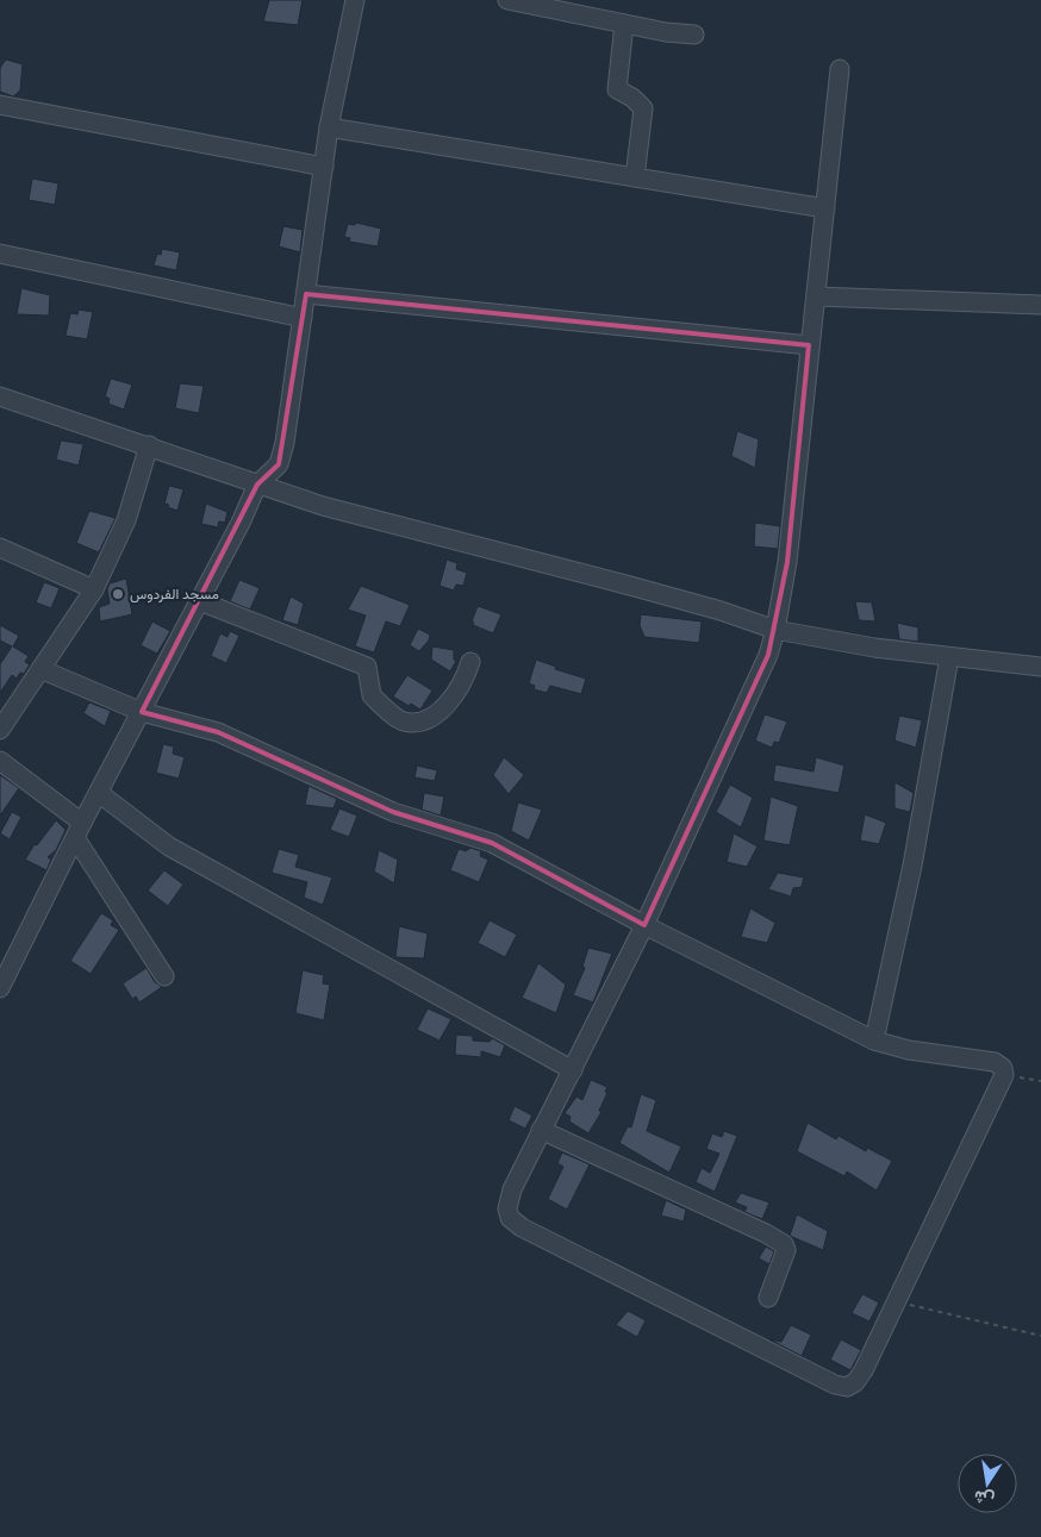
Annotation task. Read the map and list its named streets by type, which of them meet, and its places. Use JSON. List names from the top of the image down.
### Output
{
  "places": ["مسجد الفردوس"],
  "north": "bottom"
}
